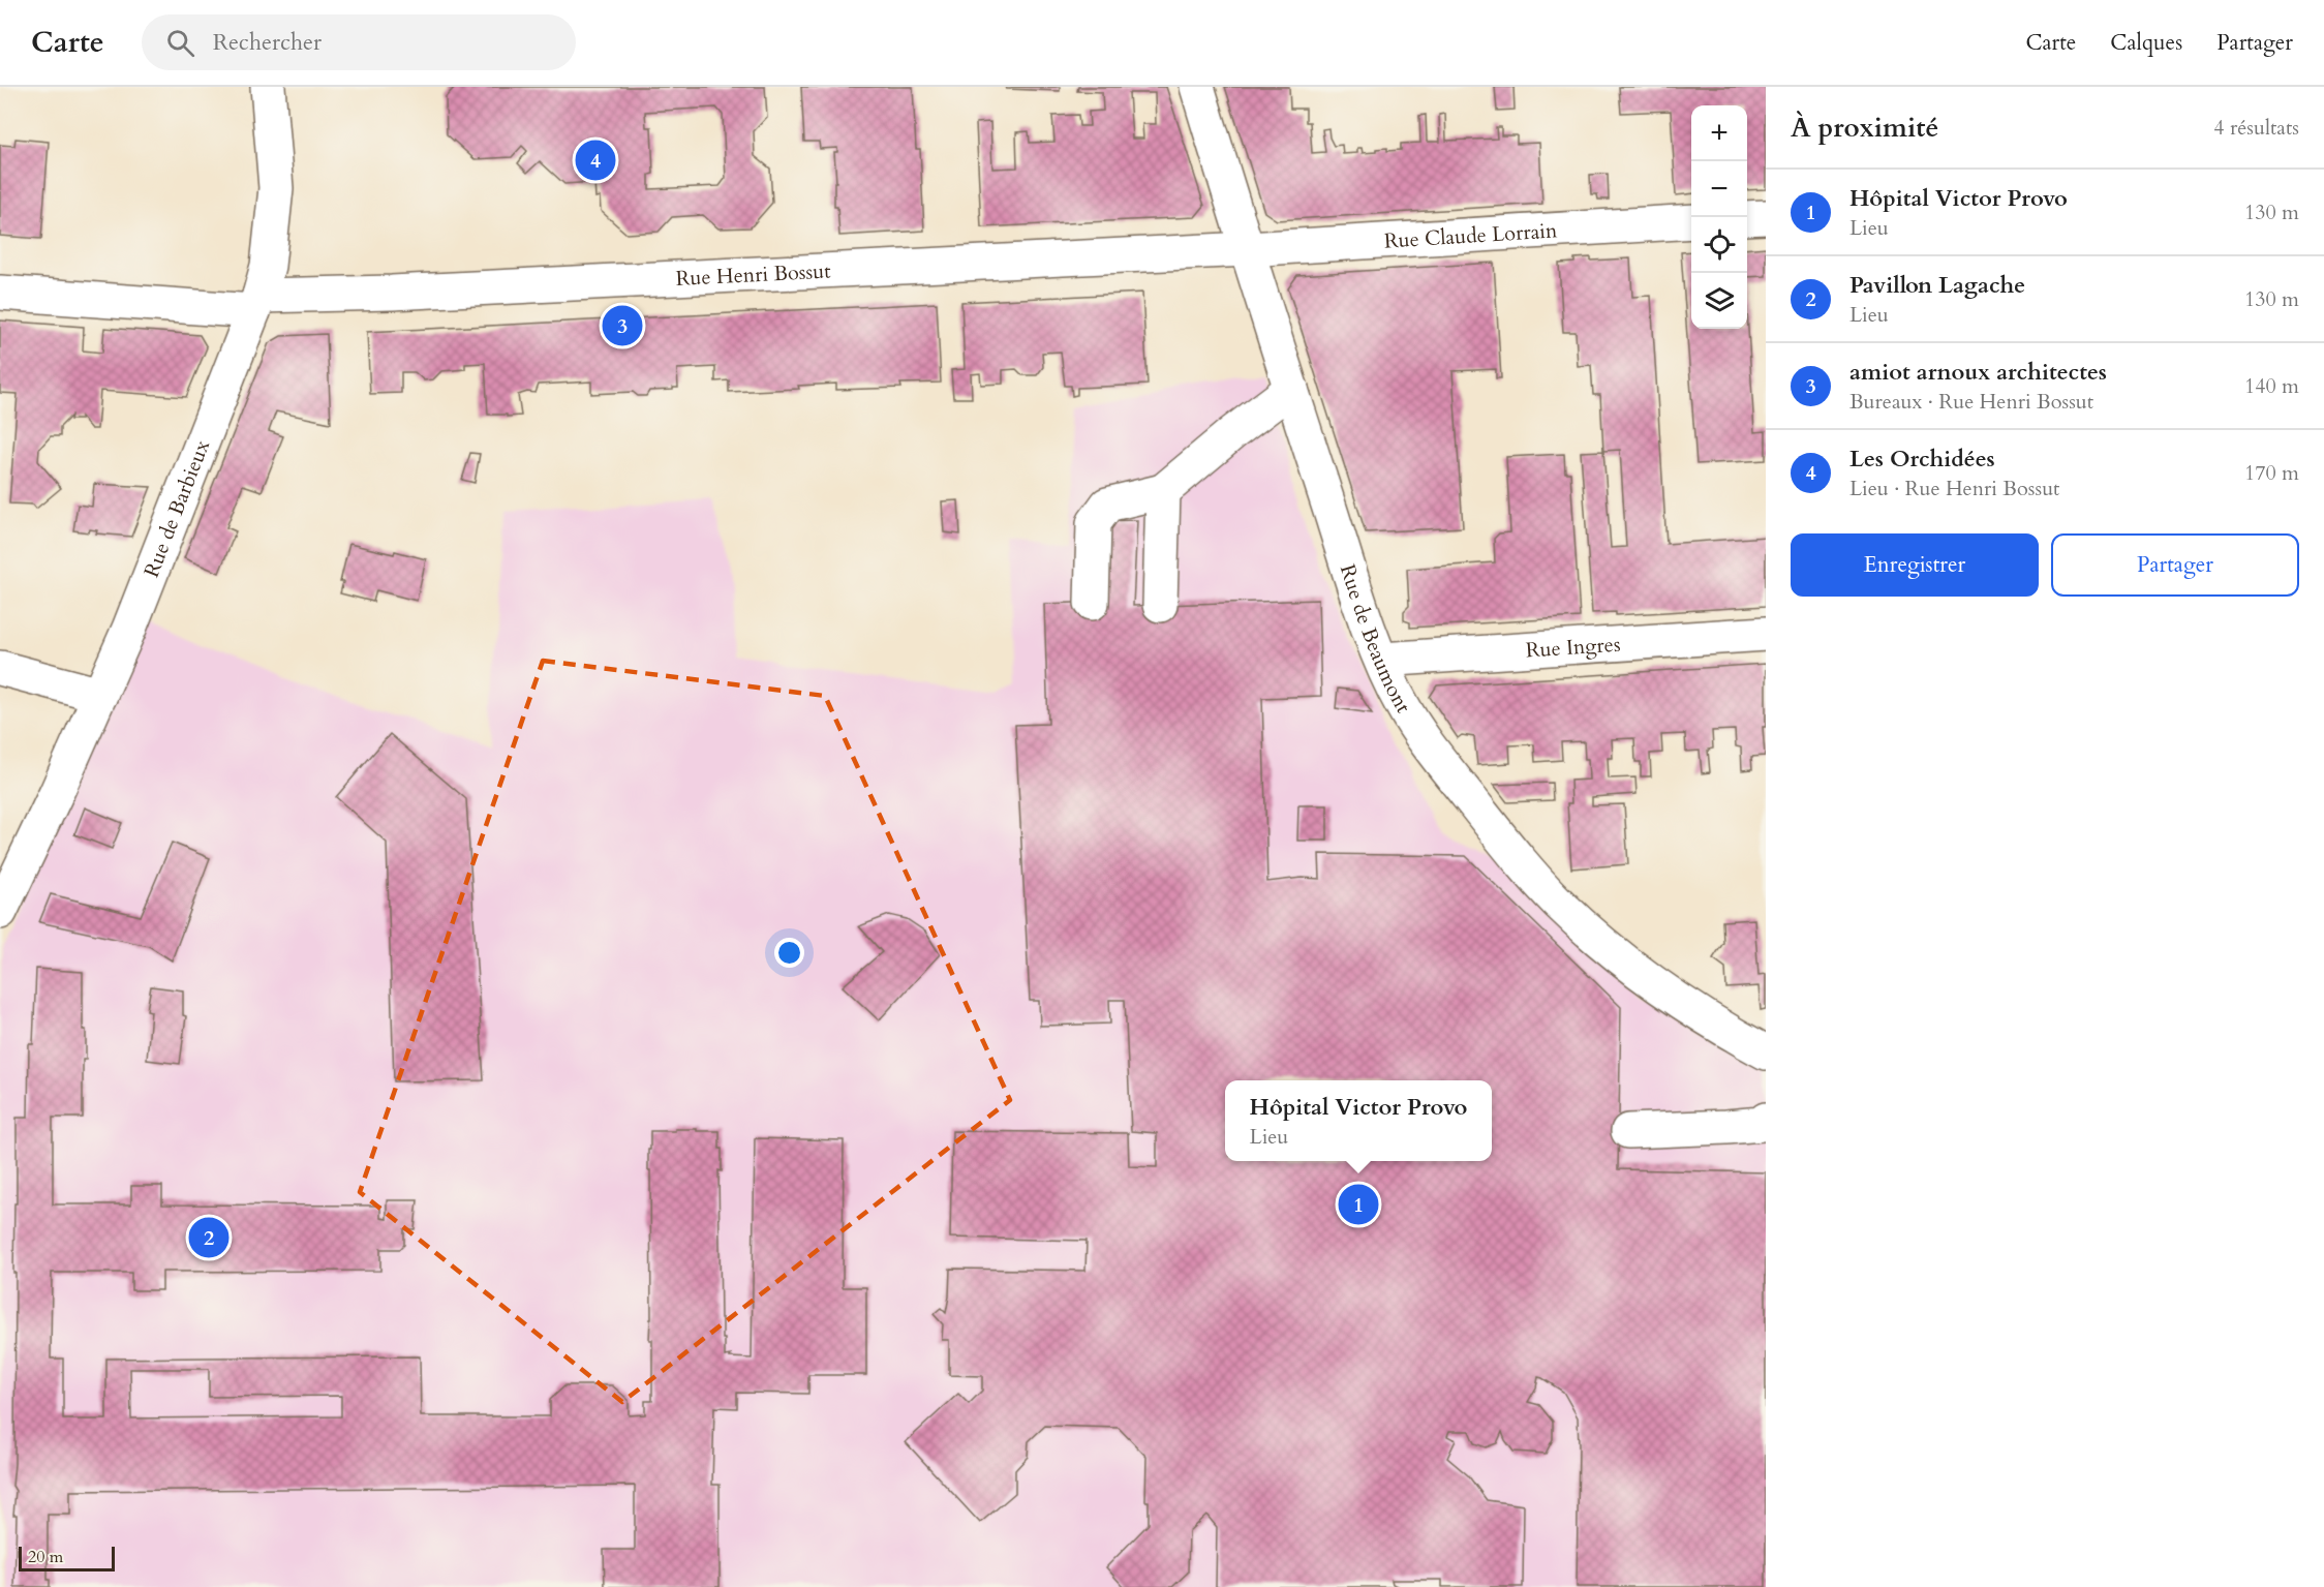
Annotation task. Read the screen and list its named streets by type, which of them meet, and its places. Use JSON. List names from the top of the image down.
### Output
{
  "streets": {
    "street": [
      "Rue Claude Lorrain",
      "Rue Henri Bossut",
      "Rue de Barbieux",
      "Rue de Beaumont",
      "Rue Ingres"
    ]
  },
  "crossings": [
    ["Rue Claude Lorrain", "Rue Henri Bossut"],
    ["Rue Claude Lorrain", "Rue de Beaumont"],
    ["Rue Henri Bossut", "Rue de Barbieux"],
    ["Rue Henri Bossut", "Rue de Beaumont"],
    ["Rue de Beaumont", "Rue Ingres"]
  ],
  "scale_bar": "20 m",
  "page": {
    "header": "Carte",
    "search": "Rechercher",
    "nav": ["Carte", "Calques", "Partager"],
    "heading": ["À proximité", "4 résultats"],
    "map_buttons": ["+", "−"],
    "pins": [
      "4",
      "3",
      "1",
      "2"
    ],
    "list": [
      {
        "mark": "1",
        "name": "Hôpital Victor Provo",
        "note": "Lieu",
        "value": "130 m"
      },
      {
        "mark": "2",
        "name": "Pavillon Lagache",
        "note": "Lieu",
        "value": "130 m"
      },
      {
        "mark": "3",
        "name": "amiot arnoux architectes",
        "note": "Bureaux · Rue Henri Bossut",
        "value": "140 m"
      },
      {
        "mark": "4",
        "name": "Les Orchidées",
        "note": "Lieu · Rue Henri Bossut",
        "value": "170 m"
      }
    ],
    "buttons": ["Enregistrer", "Partager"],
    "popup": ["Hôpital Victor Provo", "Lieu"],
    "scale": "20 m"
  }
}
